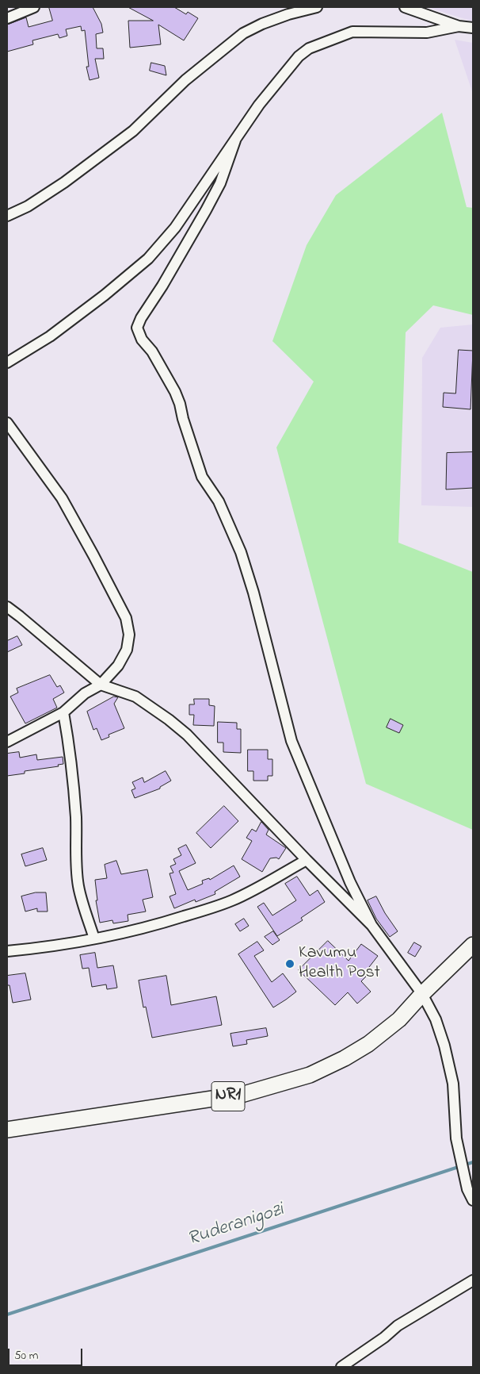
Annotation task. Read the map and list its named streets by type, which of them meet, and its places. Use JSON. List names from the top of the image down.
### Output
{
  "streets": {
    "highway": ["NR1"]
  },
  "water": ["Ruderanigozi"],
  "places": ["Kavumu Health Post"],
  "scale_bar": "50 m"
}
